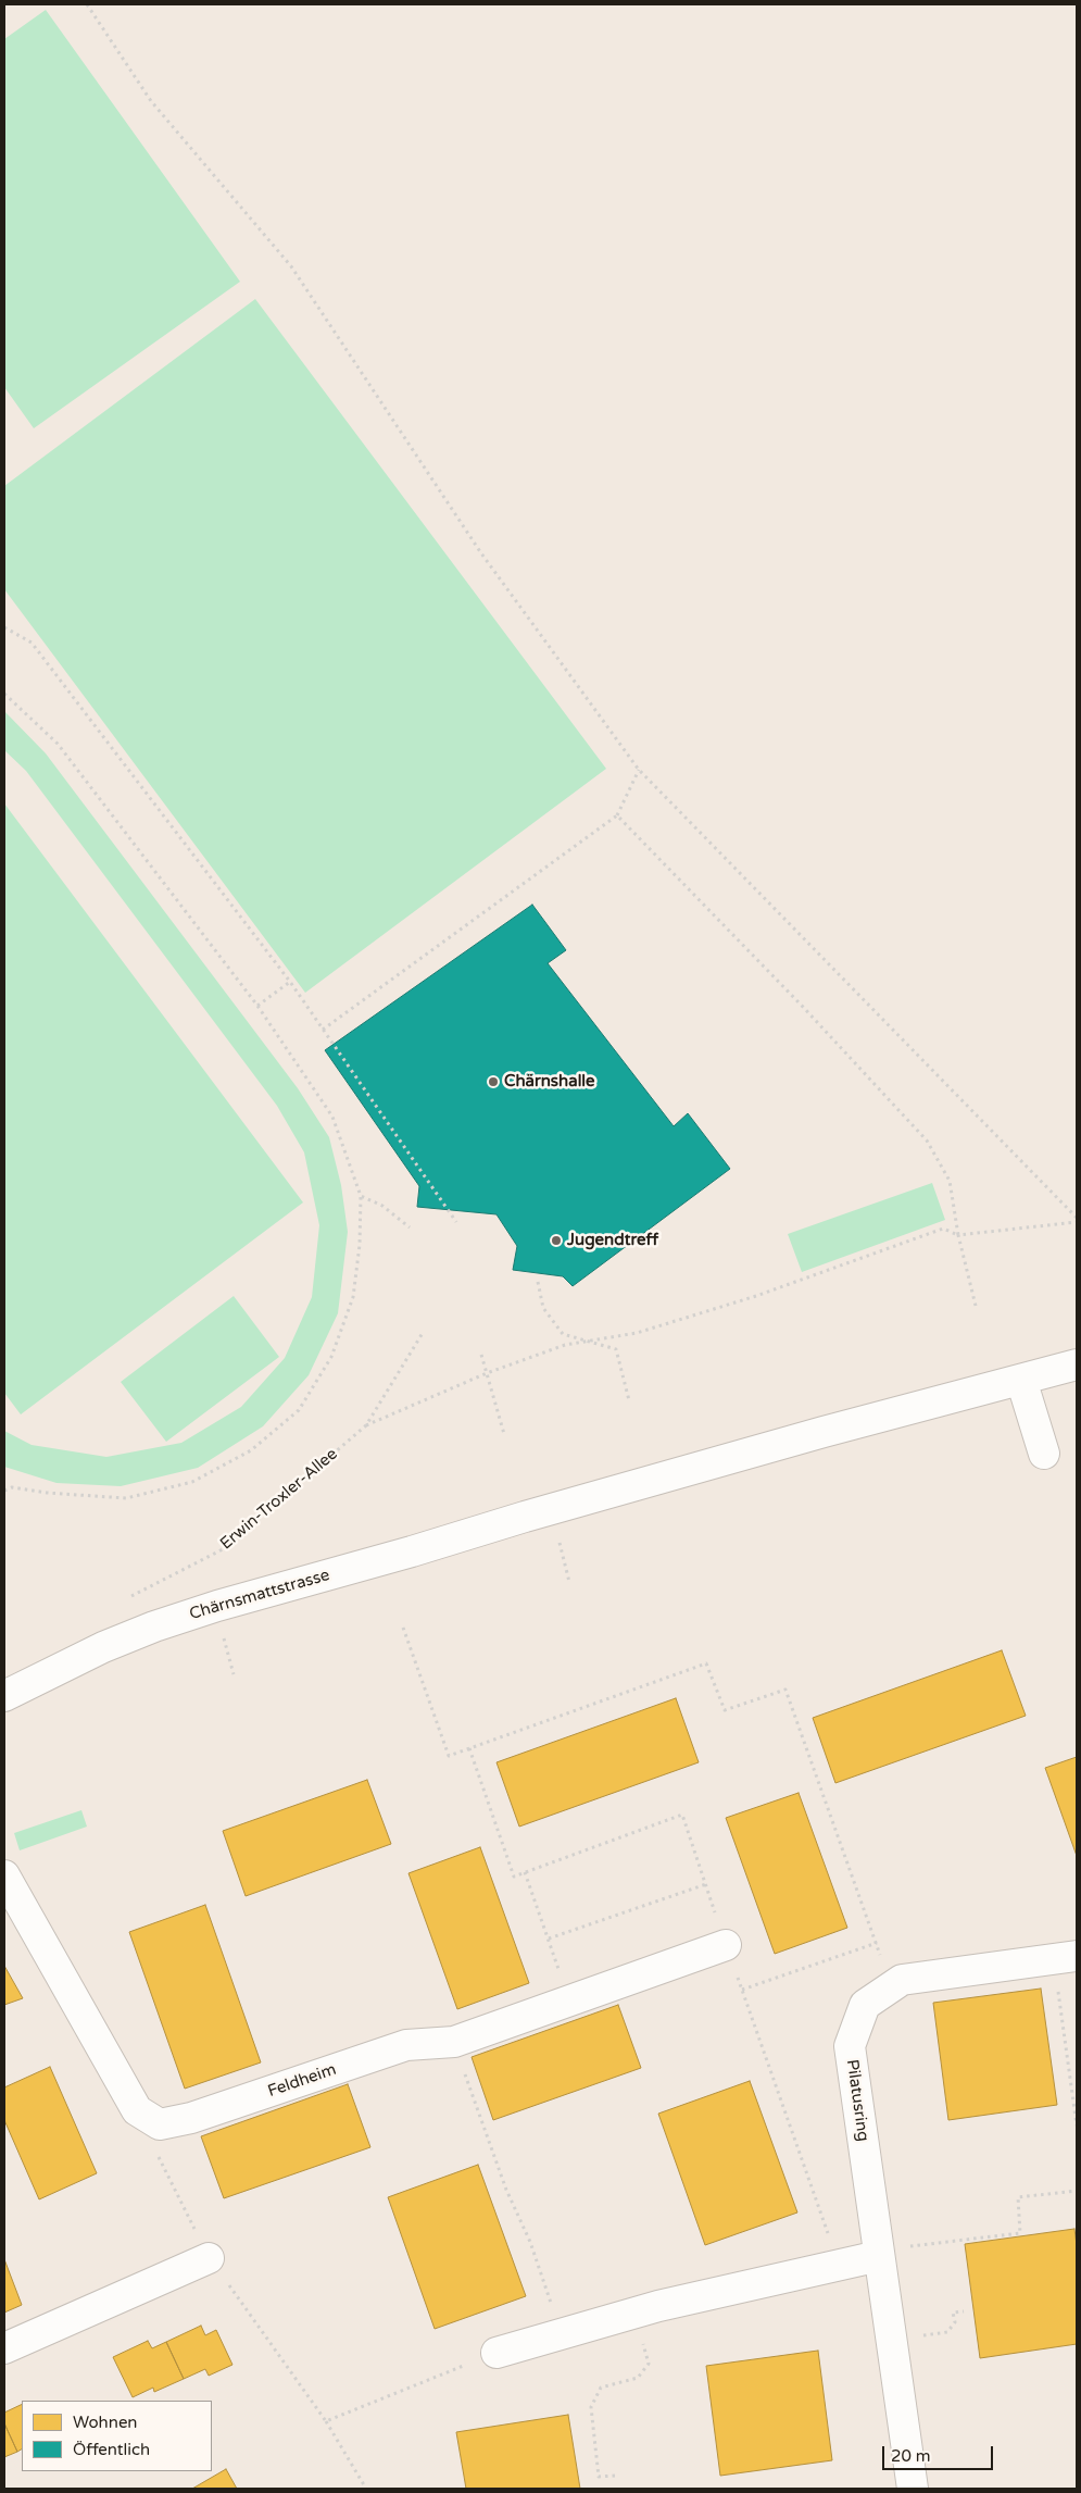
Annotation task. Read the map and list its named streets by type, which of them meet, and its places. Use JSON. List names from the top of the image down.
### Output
{
  "streets": {
    "street": ["Chärnsmattstrasse", "Feldheim", "Pilatusring"],
    "path": ["Erwin-Troxler-Allee"]
  },
  "places": ["Chärnshalle", "Jugendtreff"],
  "legend": ["Wohnen", "Öffentlich"],
  "scale_bar": "20 m"
}
